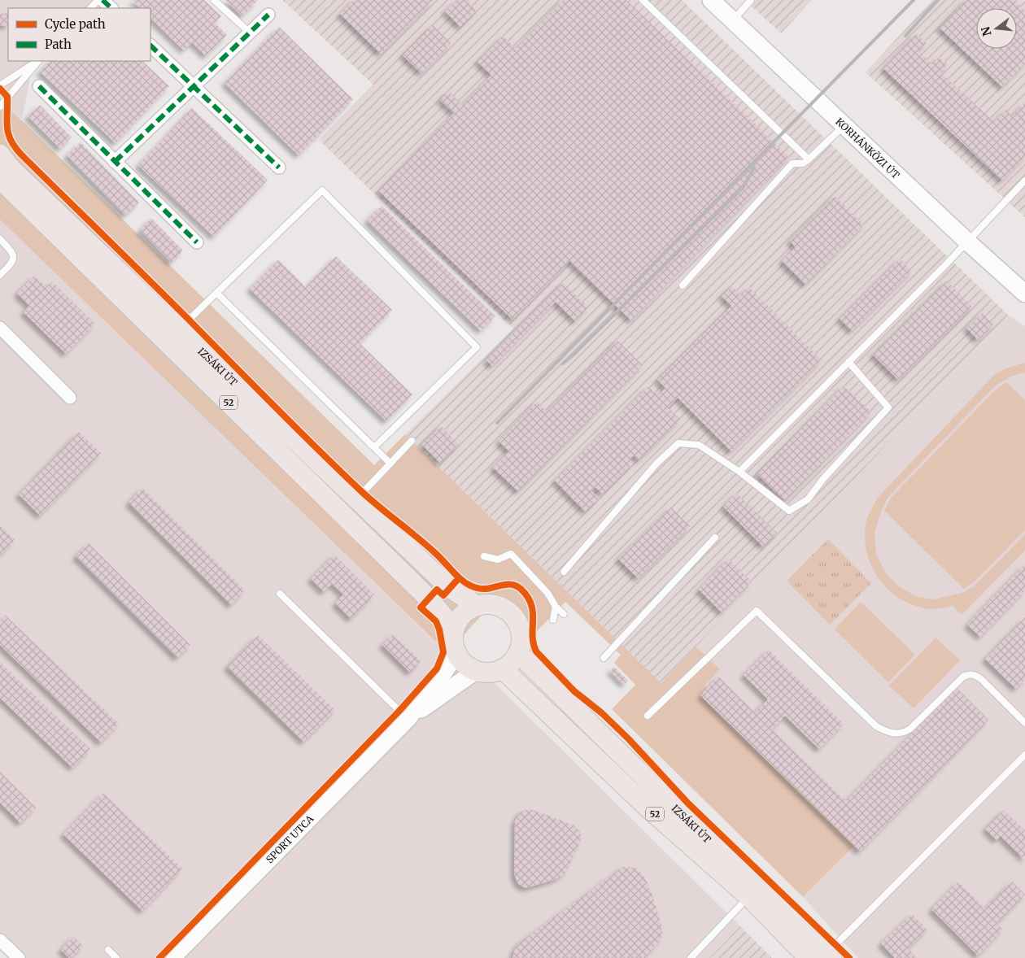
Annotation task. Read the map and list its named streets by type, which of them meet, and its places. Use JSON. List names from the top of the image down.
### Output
{
  "streets": {
    "main road": ["IZSÁKI ÚT", "52"],
    "street": ["KORHÁNKÖZI ÚT", "SPORT UTCA"]
  },
  "legend": ["Cycle path", "Path"],
  "north": "left"
}
